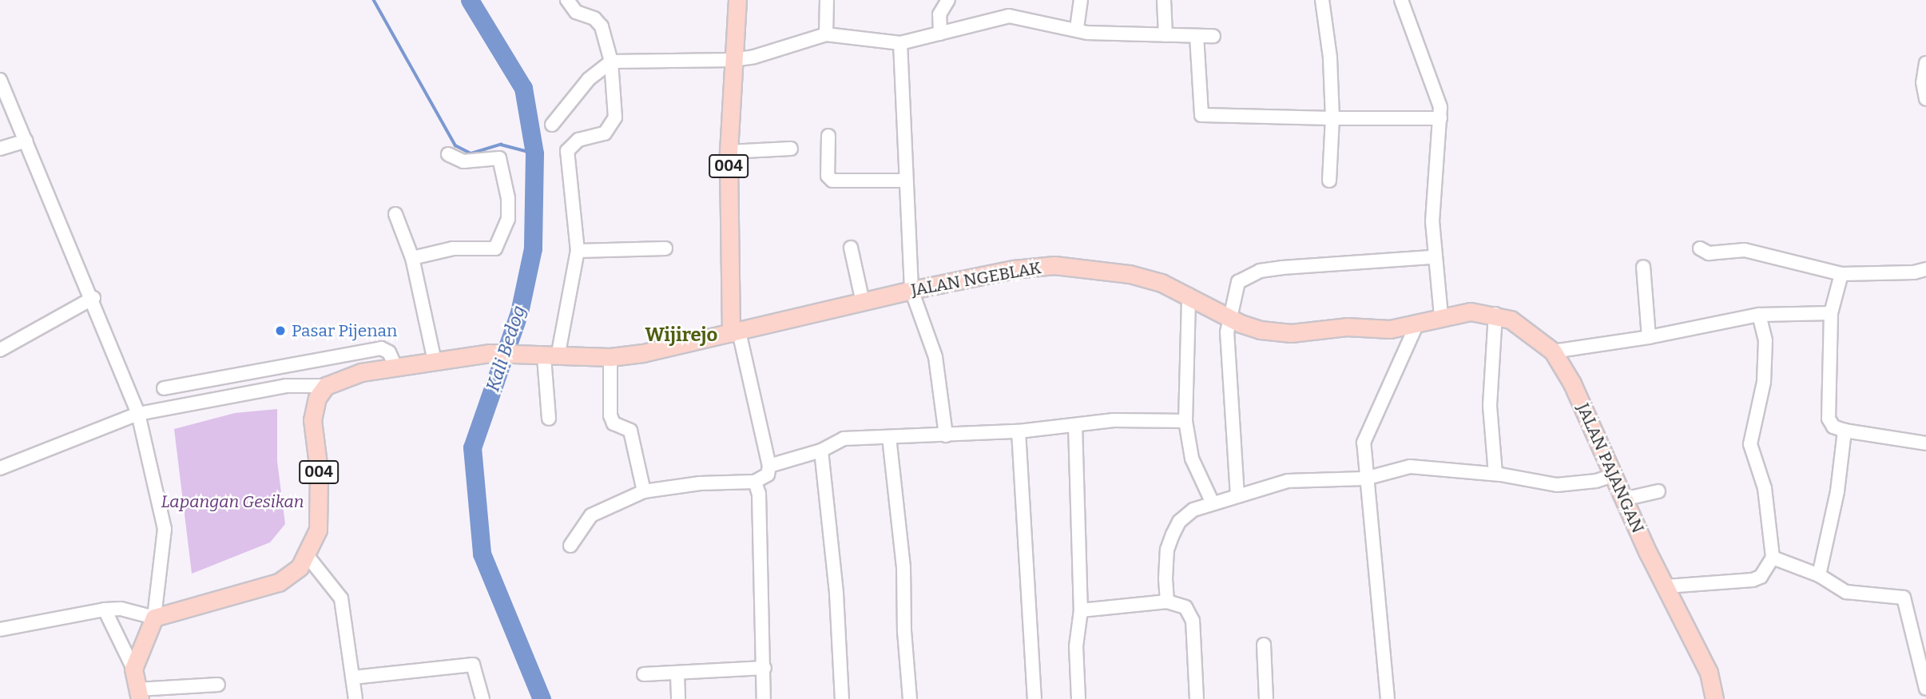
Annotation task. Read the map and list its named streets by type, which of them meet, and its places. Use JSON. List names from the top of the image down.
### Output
{
  "streets": {
    "main road": ["004", "JALAN NGEBLAK", "JALAN PAJANGAN"]
  },
  "crossings": [
    ["004", "JALAN NGEBLAK"],
    ["JALAN NGEBLAK", "JALAN PAJANGAN"]
  ],
  "districts": ["Wijirejo"],
  "water": ["Kali Bedog"],
  "parks": ["Lapangan Gesikan"],
  "places": ["Pasar Pijenan"]
}
